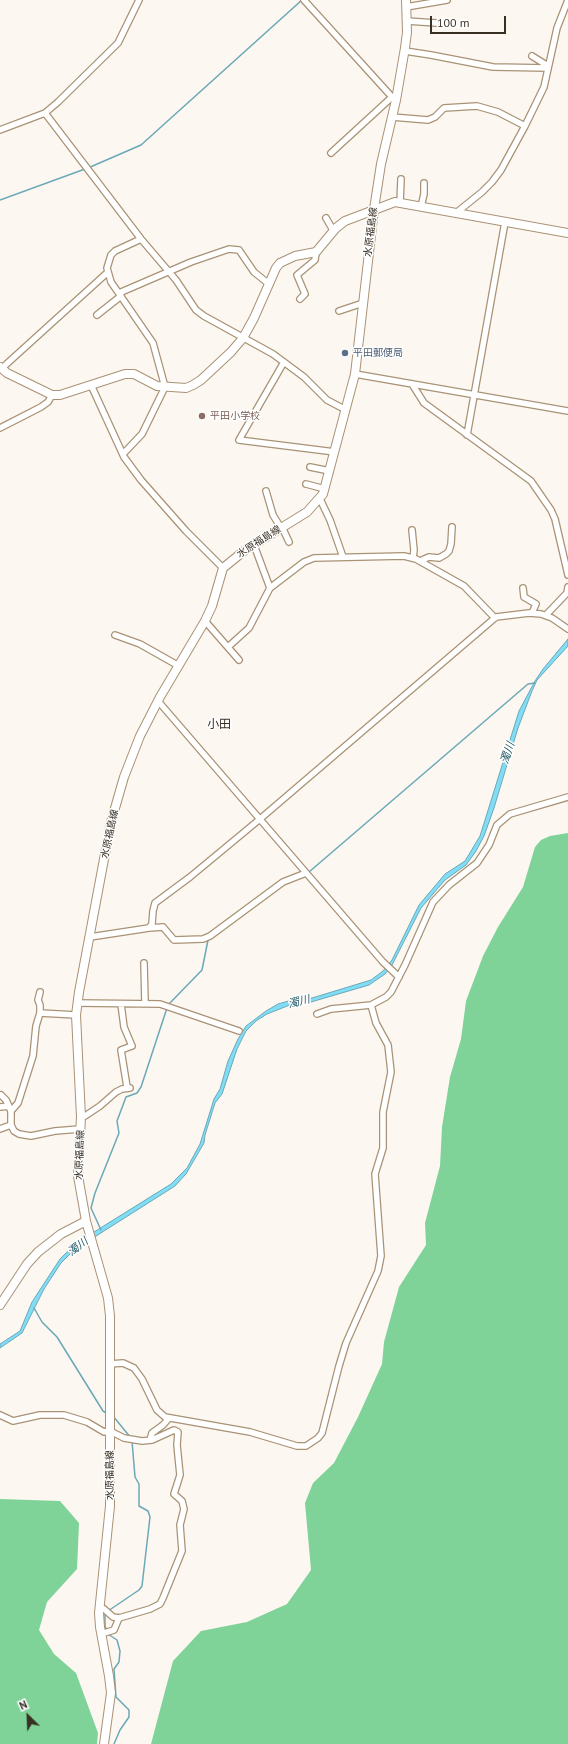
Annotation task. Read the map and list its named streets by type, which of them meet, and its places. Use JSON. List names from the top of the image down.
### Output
{
  "streets": {
    "main road": ["水原福島線"]
  },
  "districts": ["小田"],
  "water": ["濁川"],
  "places": ["平田郵便局", "平田小学校"],
  "scale_bar": "100 m",
  "north": "top left"
}
